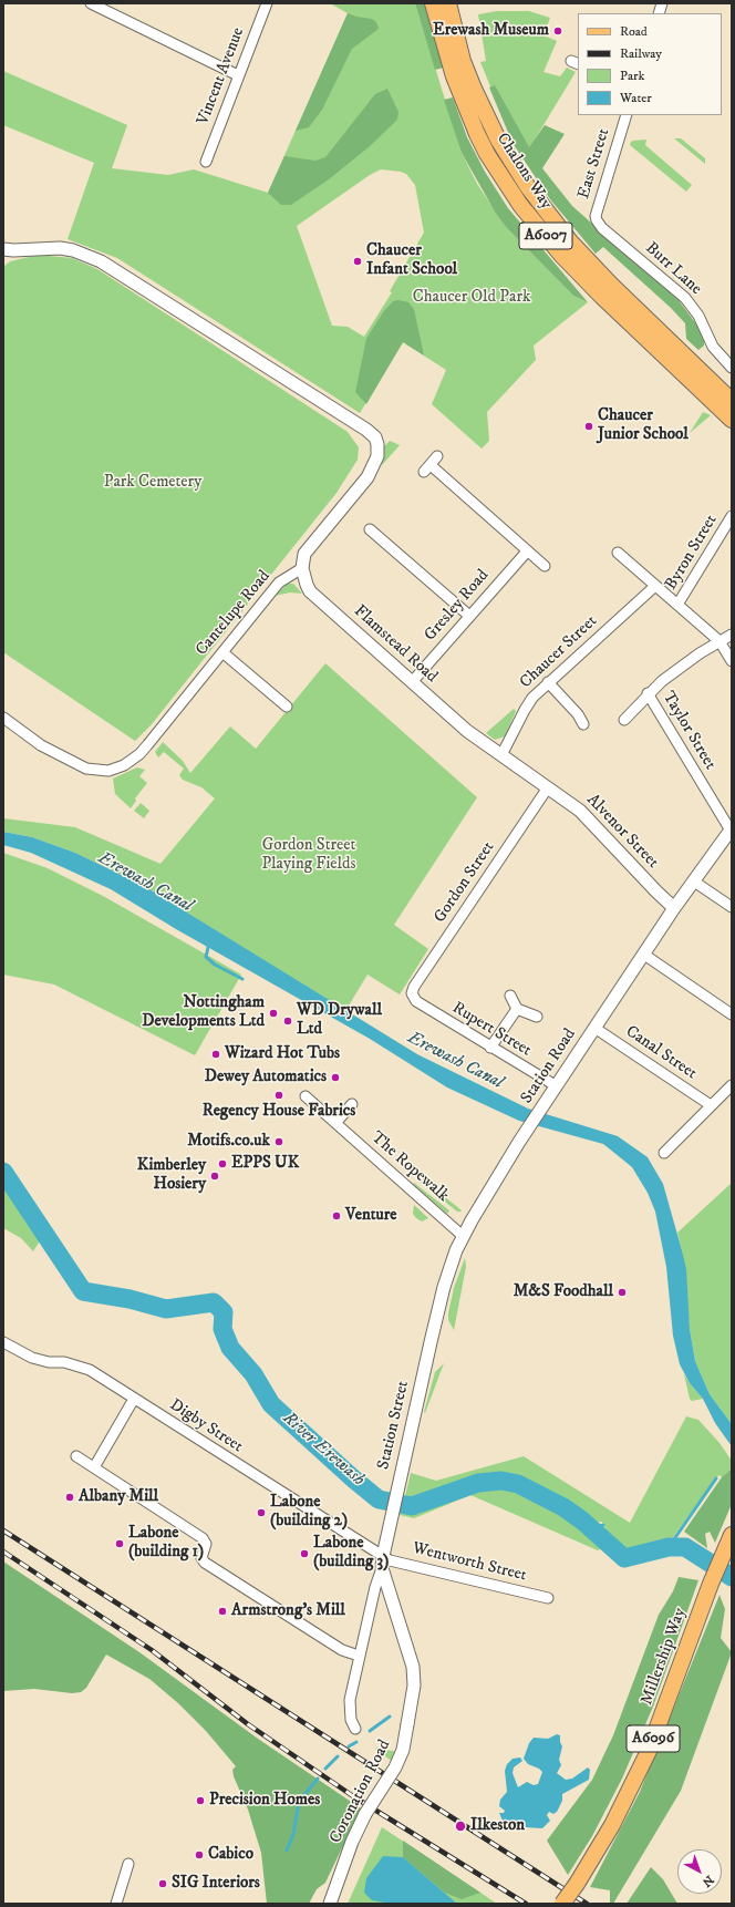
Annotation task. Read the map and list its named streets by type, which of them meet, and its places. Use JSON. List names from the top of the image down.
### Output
{
  "streets": {
    "main road": [
      "Chalons Way",
      "A6007",
      "Millership Way",
      "A6096"
    ],
    "street": [
      "Vincent Avenue",
      "East Street",
      "Burr Lane",
      "Byron Street",
      "Gresley Road",
      "Cantelupe Road",
      "Flamstead Road",
      "Chaucer Street",
      "Taylor Street",
      "Alvenor Street",
      "Gordon Street",
      "Rupert Street",
      "Canal Street",
      "Station Road",
      "The Ropewalk",
      "Station Street",
      "Digby Street",
      "Wentworth Street",
      "Coronation Road"
    ]
  },
  "crossings": [
    ["East Street", "Burr Lane"],
    ["Gresley Road", "Flamstead Road"],
    ["Cantelupe Road", "Flamstead Road"],
    ["Flamstead Road", "Alvenor Street"],
    ["Chaucer Street", "Alvenor Street"],
    ["Taylor Street", "Station Road"],
    ["Alvenor Street", "Gordon Street"],
    ["Alvenor Street", "Station Road"],
    ["Gordon Street", "Rupert Street"],
    ["Rupert Street", "Station Road"],
    ["Canal Street", "Station Road"],
    ["Station Road", "The Ropewalk"],
    ["Station Road", "Station Street"],
    ["Station Street", "Digby Street"],
    ["Station Street", "Wentworth Street"],
    ["Station Street", "Coronation Road"],
    ["Digby Street", "Wentworth Street"]
  ],
  "water": ["Erewash Canal", "River Erewash"],
  "parks": ["Chaucer Old Park", "Park Cemetery", "Gordon Street Playing Fields"],
  "places": [
    "Erewash Museum",
    "Chaucer Infant School",
    "Chaucer Junior School",
    "Nottingham Developments Ltd",
    "WD Drywall Ltd",
    "Wizard Hot Tubs",
    "Dewey Automatics",
    "Regency House Fabrics",
    "Motifs.co.uk",
    "EPPS UK",
    "Kimberley Hosiery",
    "Venture",
    "M&S Foodhall",
    "Albany Mill",
    "Labone (building 2)",
    "Labone (building 1)",
    "Labone (building 3)",
    "Armstrong's Mill",
    "Precision Homes",
    "Ilkeston",
    "Cabico",
    "SIG Interiors"
  ],
  "legend": [
    "Road",
    "Railway",
    "Park",
    "Water"
  ],
  "north": "bottom right"
}
